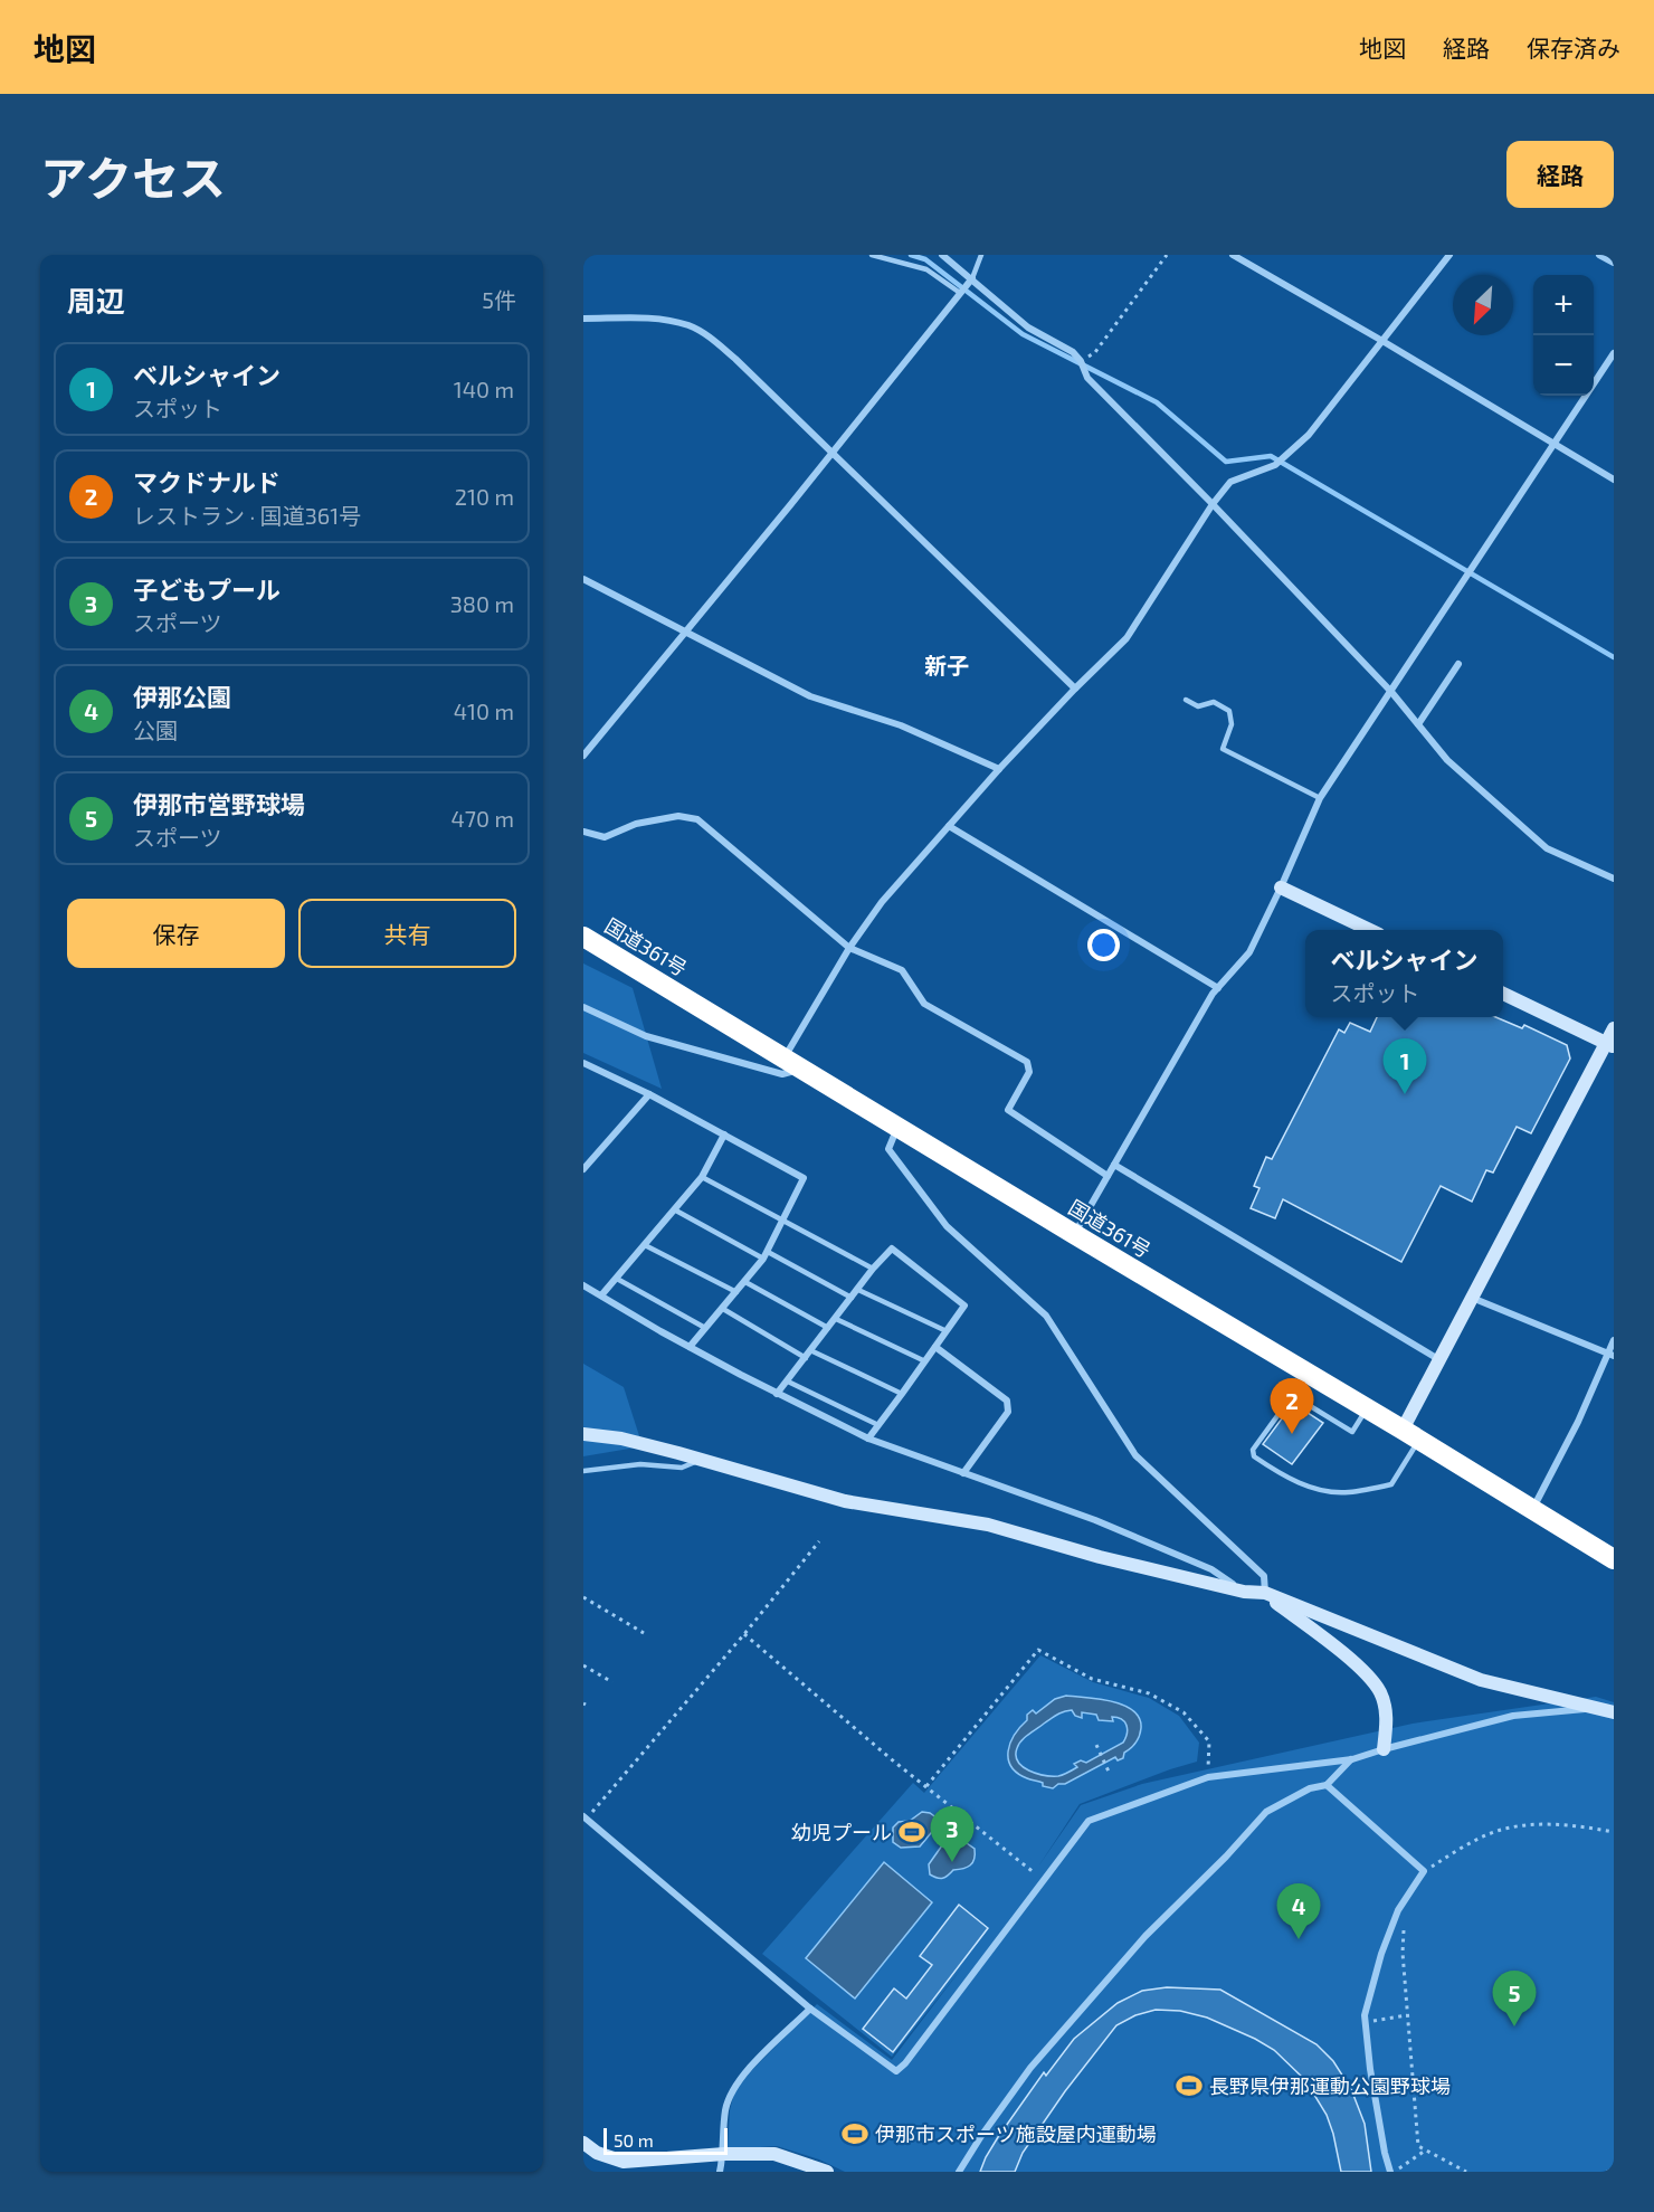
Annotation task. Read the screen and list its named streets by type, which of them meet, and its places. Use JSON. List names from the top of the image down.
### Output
{
  "streets": {
    "highway": ["国道361号"]
  },
  "districts": ["新子"],
  "places": {
    "sports": ["幼児プール", "長野県伊那運動公園野球場", "伊那市スポーツ施設屋内運動場"]
  },
  "scale_bar": "50 m",
  "north": "bottom left",
  "page": {
    "header": "地図",
    "nav": ["地図", "経路", "保存済み"],
    "title": "アクセス",
    "buttons": [
      "経路",
      ["保存", "共有"]
    ],
    "heading": ["周辺", "5件"],
    "map_buttons": ["+", "−"],
    "list": [
      {
        "mark": "1",
        "name": "ベルシャイン",
        "note": "スポット",
        "value": "140 m"
      },
      {
        "mark": "2",
        "name": "マクドナルド",
        "note": "レストラン · 国道361号",
        "value": "210 m"
      },
      {
        "mark": "3",
        "name": "子どもプール",
        "note": "スポーツ",
        "value": "380 m"
      },
      {
        "mark": "4",
        "name": "伊那公園",
        "note": "公園",
        "value": "410 m"
      },
      {
        "mark": "5",
        "name": "伊那市営野球場",
        "note": "スポーツ",
        "value": "470 m"
      }
    ],
    "popup": ["ベルシャイン", "スポット"],
    "pins": [
      "1",
      "2",
      "3",
      "4",
      "5"
    ],
    "scale": "50 m"
  }
}
